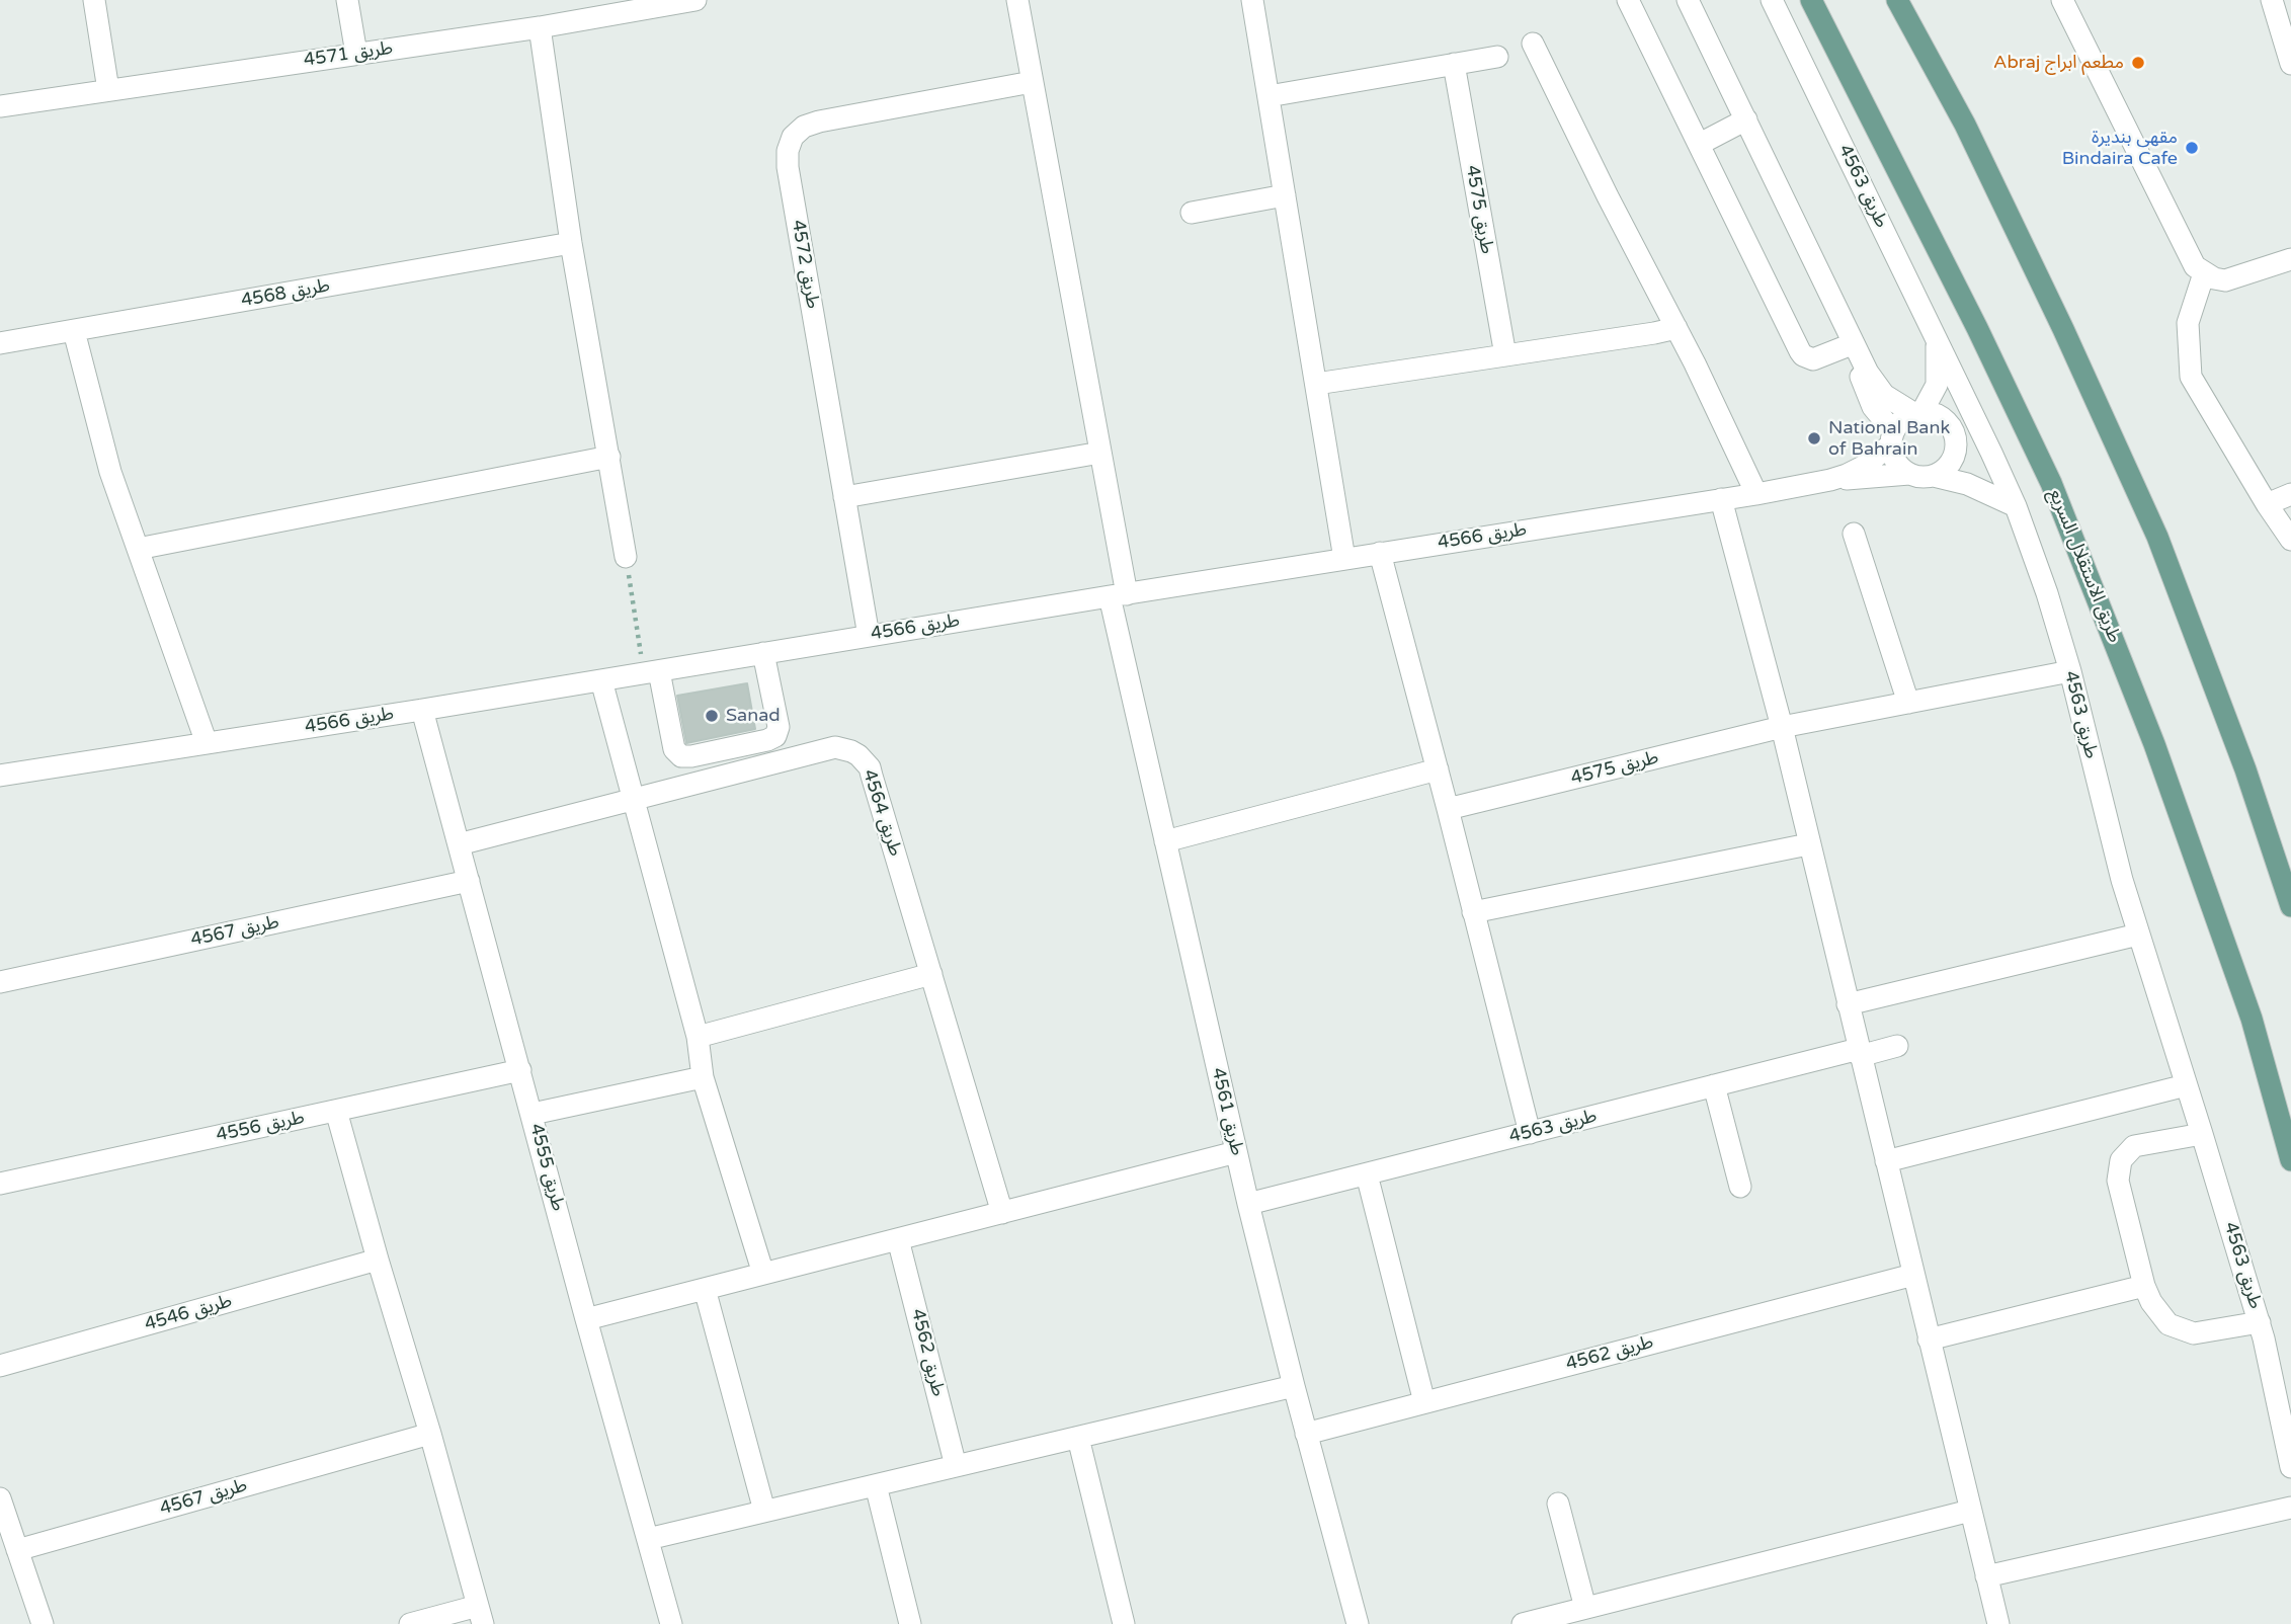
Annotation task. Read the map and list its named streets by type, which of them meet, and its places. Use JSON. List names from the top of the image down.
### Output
{
  "streets": {
    "main road": ["طريق الاستقلال السريع"],
    "street": [
      "طريق 4571",
      "طريق 4563",
      "طريق 4575",
      "طريق 4572",
      "طريق 4568",
      "طريق 4566",
      "طريق 4564",
      "طريق 4567",
      "طريق 4561",
      "طريق 4556",
      "طريق 4555",
      "طريق 4546",
      "طريق 4562"
    ]
  },
  "crossings": [
    ["طريق 4563", "طريق 4575"],
    ["طريق 4563", "طريق 4561"],
    ["طريق 4572", "طريق 4566"],
    ["طريق 4566", "طريق 4561"],
    ["طريق 4566", "طريق 4555"],
    ["طريق 4564", "طريق 4555"],
    ["طريق 4567", "طريق 4555"],
    ["طريق 4561", "طريق 4562"],
    ["طريق 4556", "طريق 4555"]
  ],
  "places": [
    "Abraj مطعم ابراج",
    "مقهى بنديرة Bindaira Cafe",
    "National Bank of Bahrain",
    "Sanad"
  ]
}
